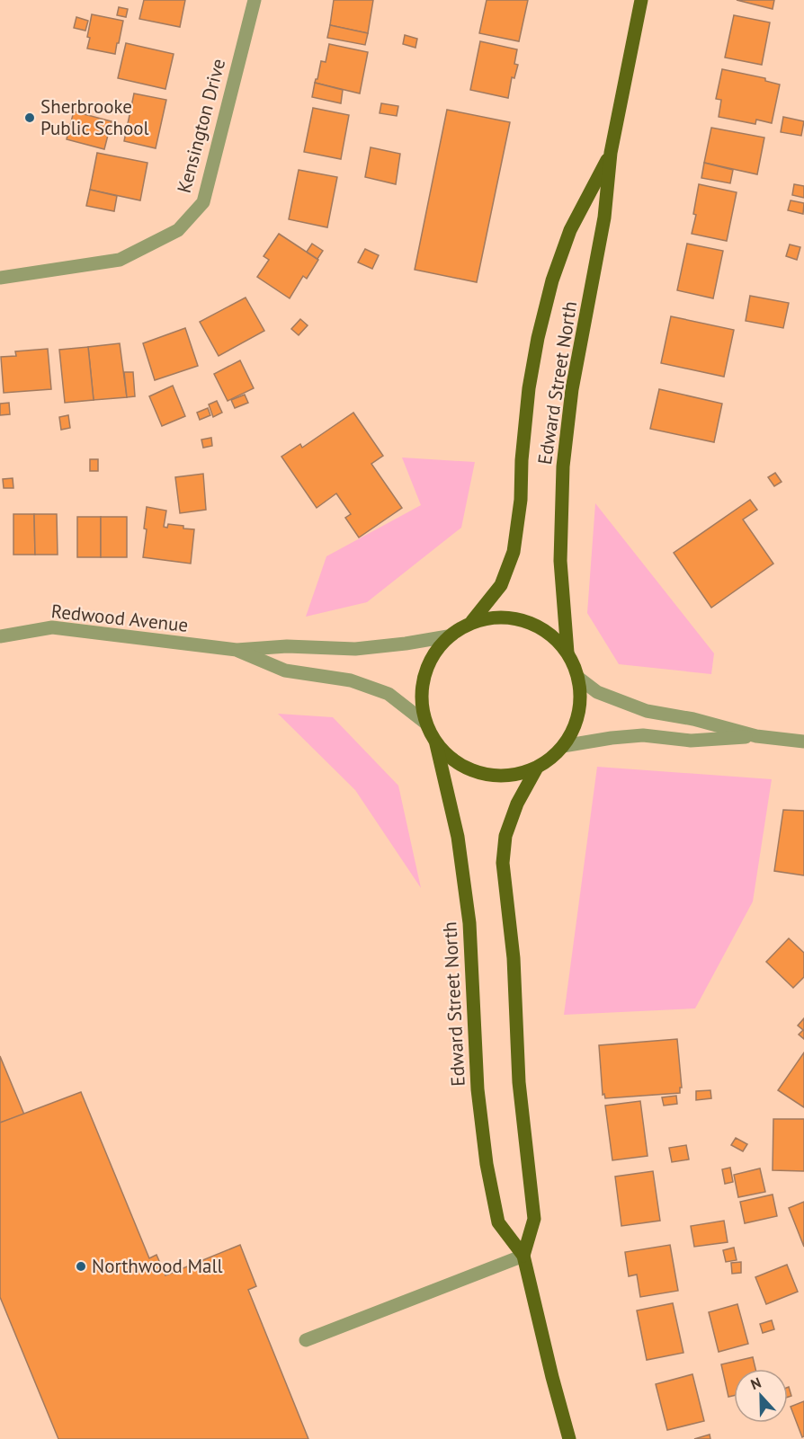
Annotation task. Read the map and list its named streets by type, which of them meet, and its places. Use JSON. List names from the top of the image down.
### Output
{
  "streets": {
    "main road": ["Edward Street North"],
    "street": ["Kensington Drive", "Redwood Avenue"]
  },
  "crossings": [
    ["Edward Street North", "Redwood Avenue"]
  ],
  "places": ["Sherbrooke Public School", "Northwood Mall"],
  "north": "top"
}
